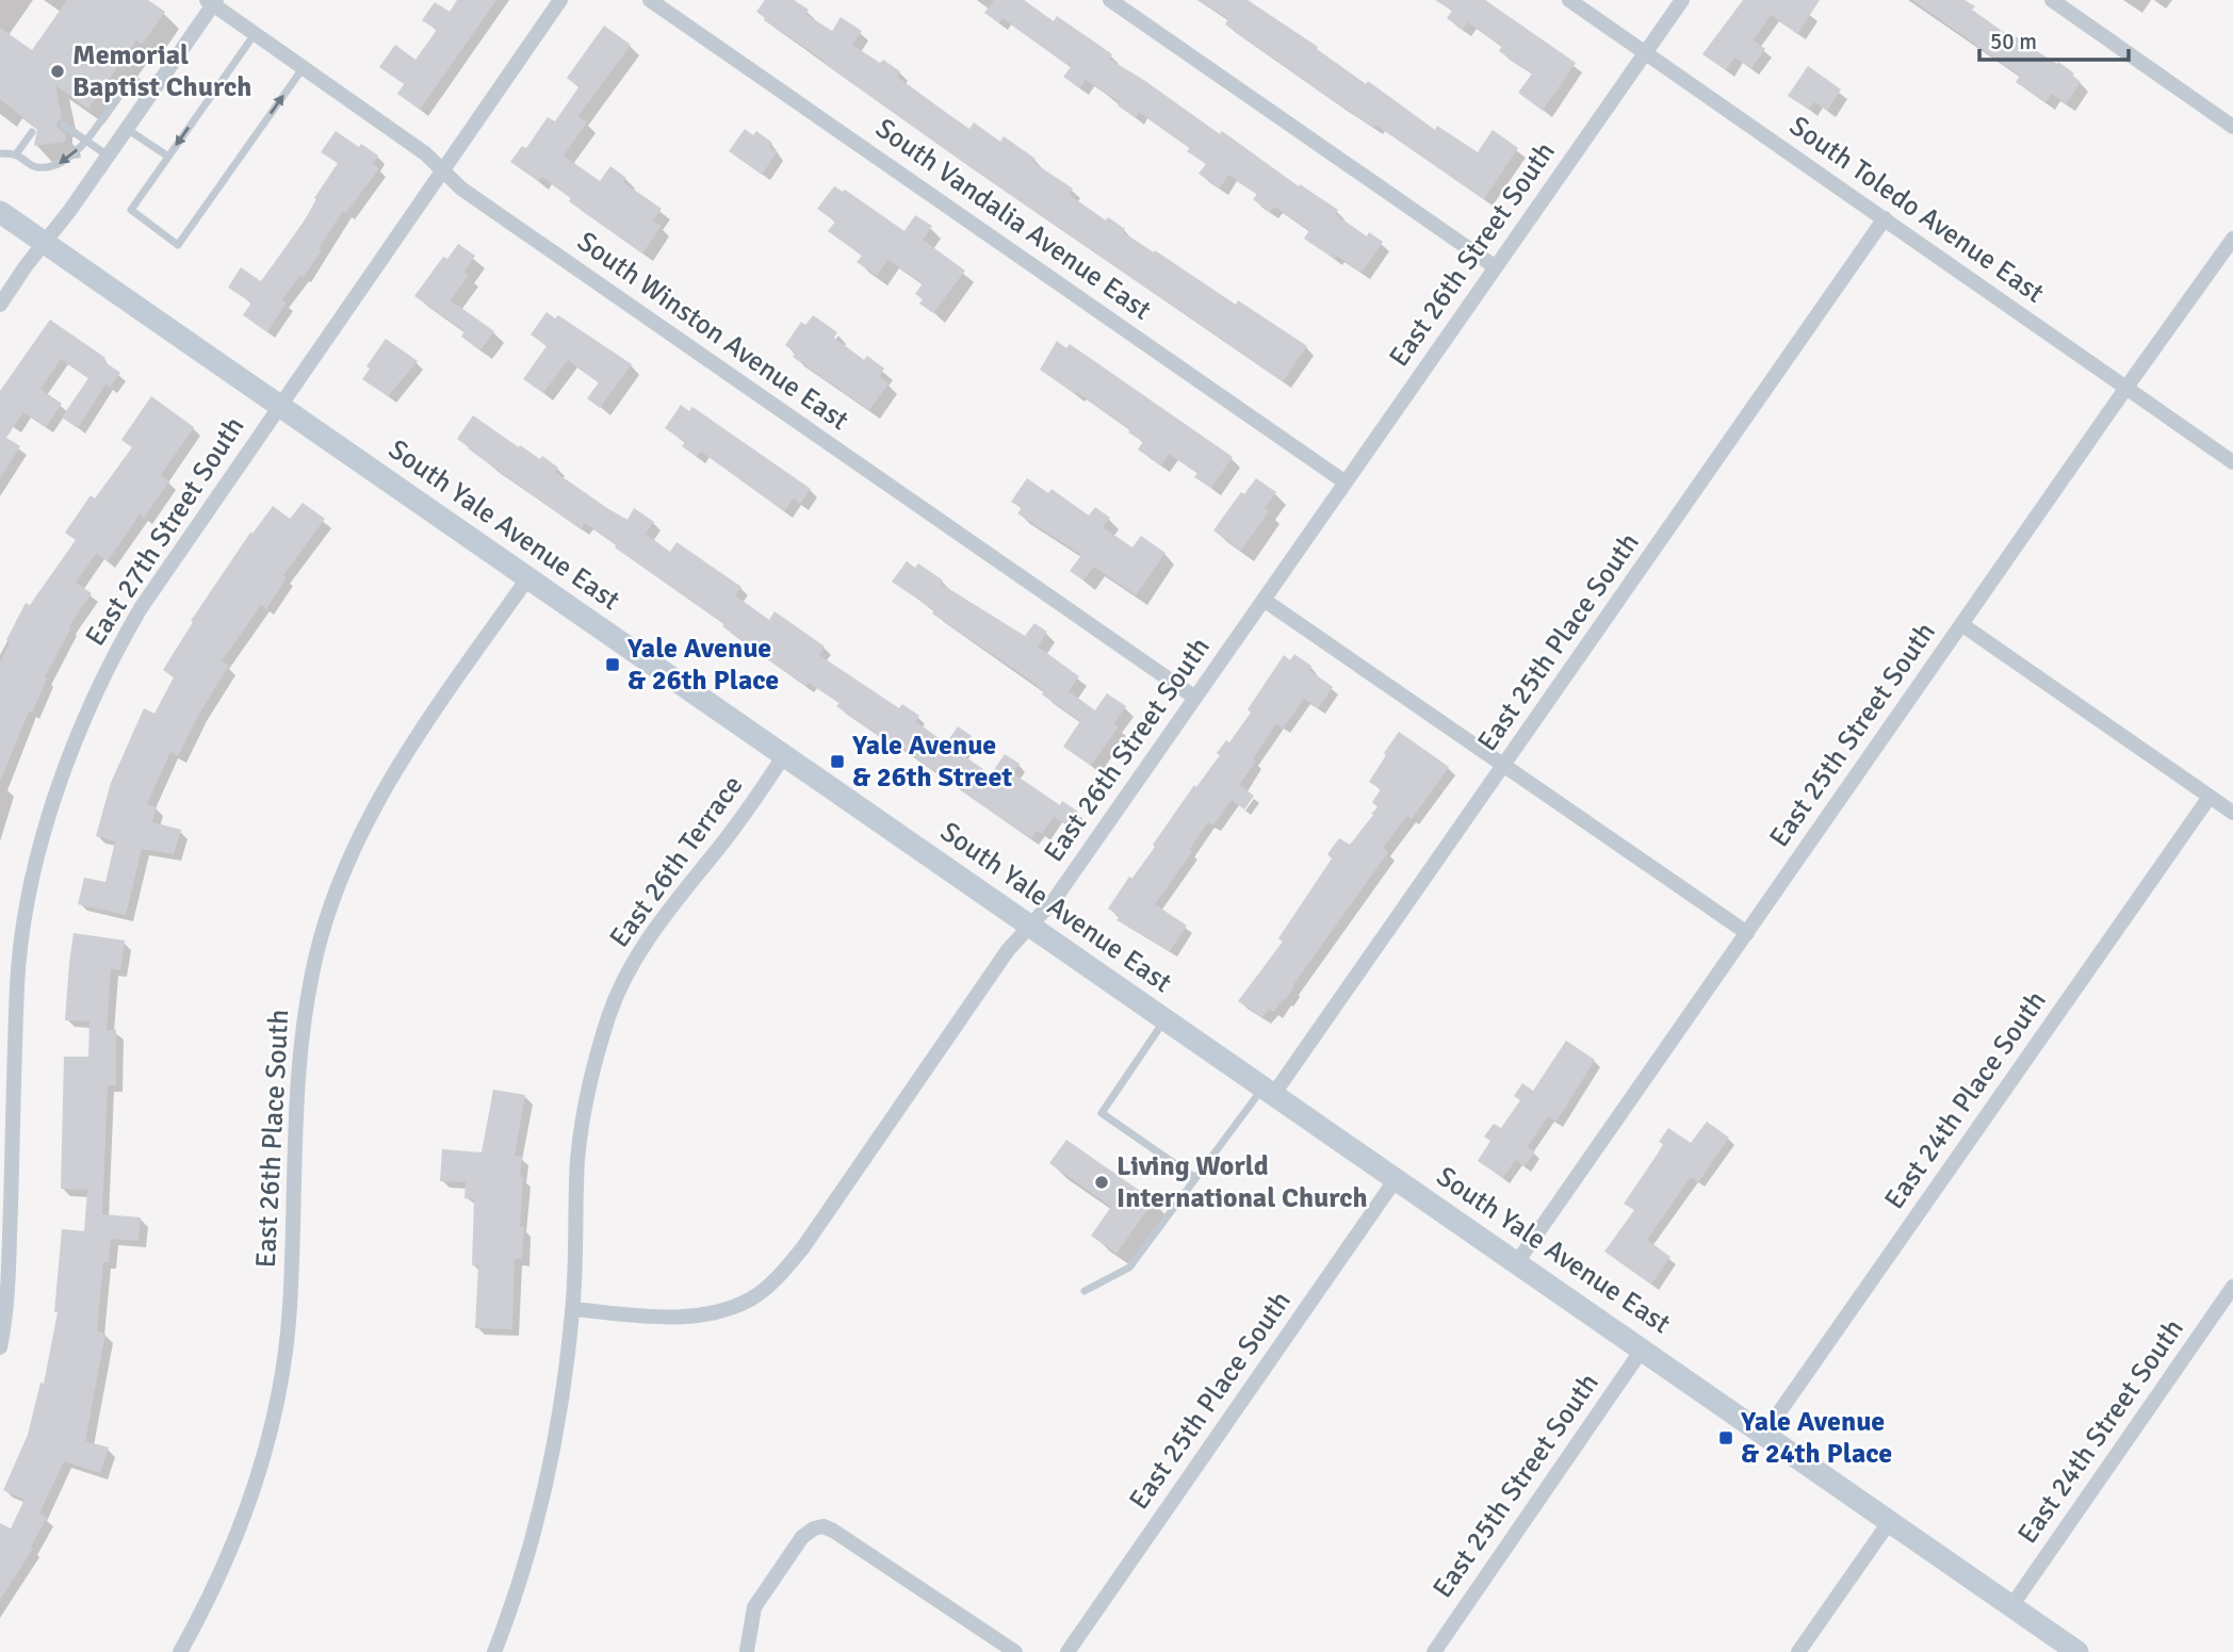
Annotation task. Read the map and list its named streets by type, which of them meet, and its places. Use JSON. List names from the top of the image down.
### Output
{
  "streets": {
    "main road": ["South Yale Avenue East"],
    "street": [
      "South Toledo Avenue East",
      "South Vandalia Avenue East",
      "East 26th Street South",
      "South Winston Avenue East",
      "East 27th Street South",
      "East 25th Place South",
      "East 25th Street South",
      "East 26th Terrace",
      "East 24th Place South",
      "East 26th Place South",
      "East 24th Street South"
    ]
  },
  "crossings": [
    ["South Toledo Avenue East", "East 26th Street South"],
    ["South Toledo Avenue East", "East 25th Place South"],
    ["South Toledo Avenue East", "East 25th Street South"],
    ["South Vandalia Avenue East", "East 26th Street South"],
    ["East 26th Street South", "South Winston Avenue East"],
    ["East 26th Street South", "South Yale Avenue East"],
    ["East 26th Street South", "East 26th Terrace"],
    ["South Winston Avenue East", "East 27th Street South"],
    ["South Yale Avenue East", "East 27th Street South"],
    ["South Yale Avenue East", "East 25th Place South"],
    ["South Yale Avenue East", "East 25th Street South"],
    ["South Yale Avenue East", "East 26th Terrace"],
    ["South Yale Avenue East", "East 24th Place South"],
    ["South Yale Avenue East", "East 26th Place South"],
    ["South Yale Avenue East", "East 24th Street South"]
  ],
  "places": {
    "other": ["Memorial Baptist Church", "Living World International Church"],
    "transit": ["Yale Avenue & 26th Place", "Yale Avenue & 26th Street", "Yale Avenue & 24th Place"]
  },
  "scale_bar": "50 m"
}
